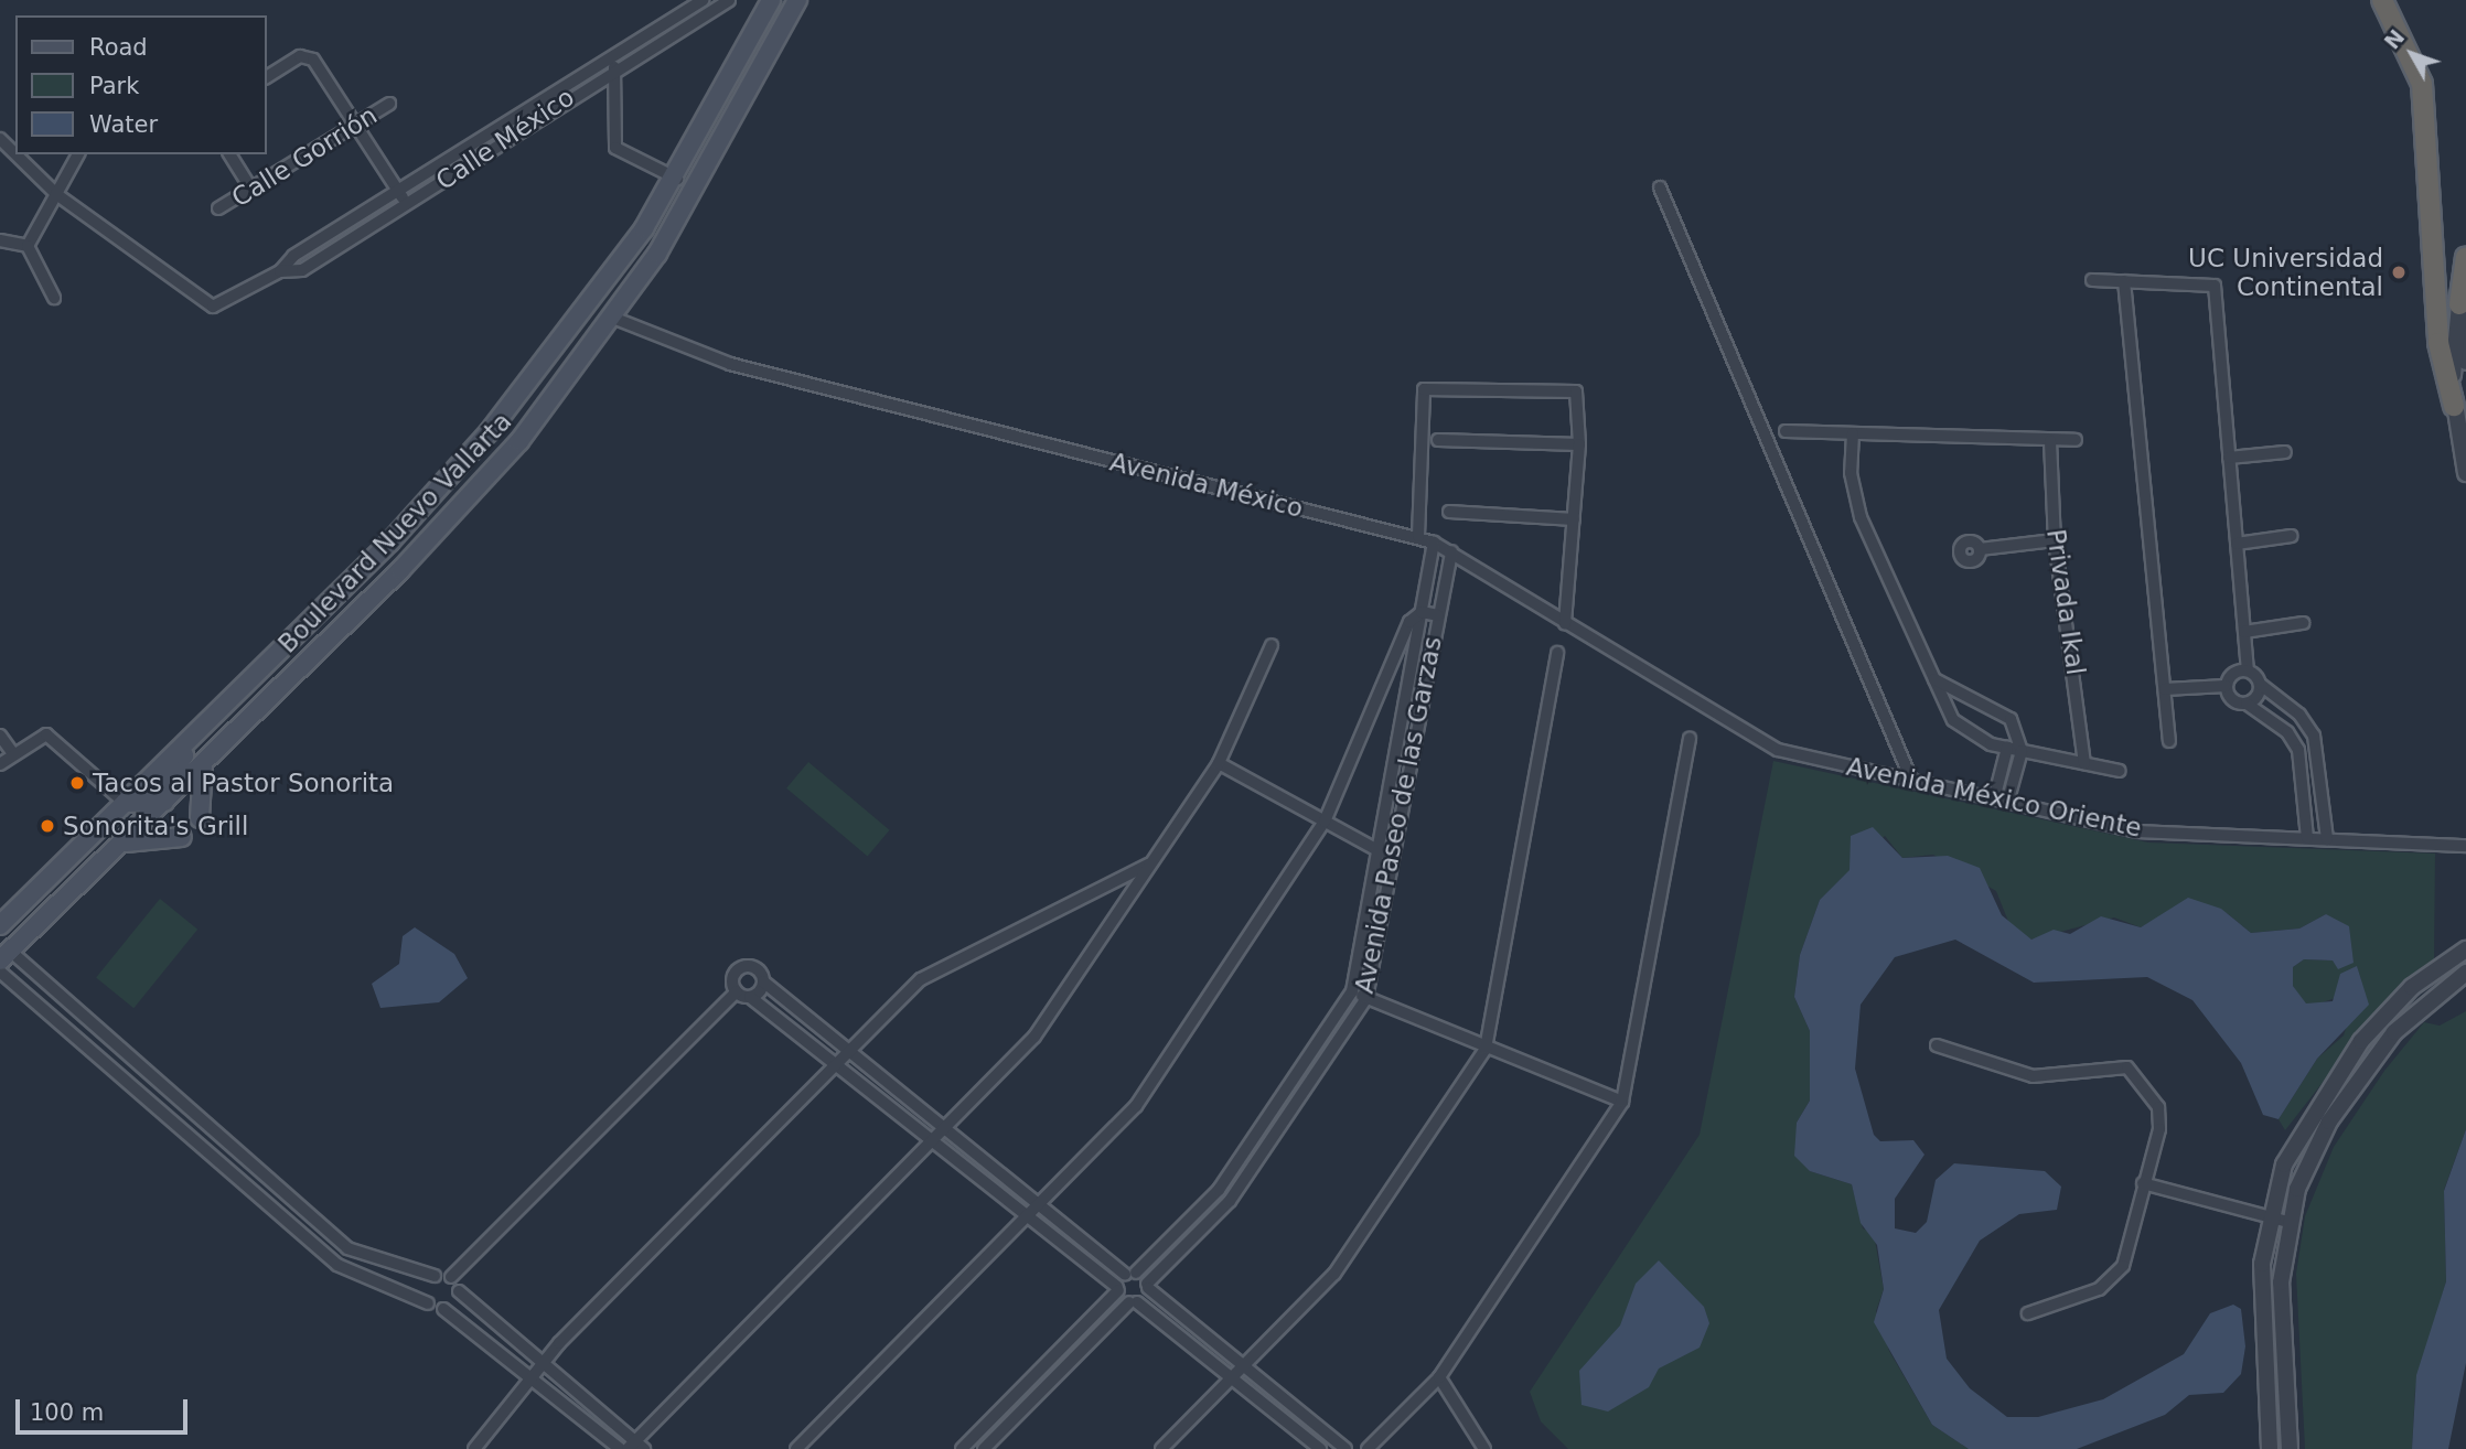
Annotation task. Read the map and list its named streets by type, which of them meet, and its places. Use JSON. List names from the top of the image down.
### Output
{
  "streets": {
    "main road": ["Boulevard Nuevo Vallarta"],
    "street": [
      "Calle México",
      "Calle Gorrión",
      "Avenida México",
      "Privada Ikal",
      "Avenida México Oriente",
      "Avenida Paseo de las Garzas"
    ]
  },
  "crossings": [
    ["Avenida México", "Boulevard Nuevo Vallarta"],
    ["Avenida México", "Avenida México Oriente"],
    ["Avenida México", "Avenida Paseo de las Garzas"]
  ],
  "places": ["UC Universidad Continental", "Tacos al Pastor Sonorita", "Sonorita's Grill"],
  "legend": ["Road", "Park", "Water"],
  "scale_bar": "100 m",
  "north": "top left"
}
